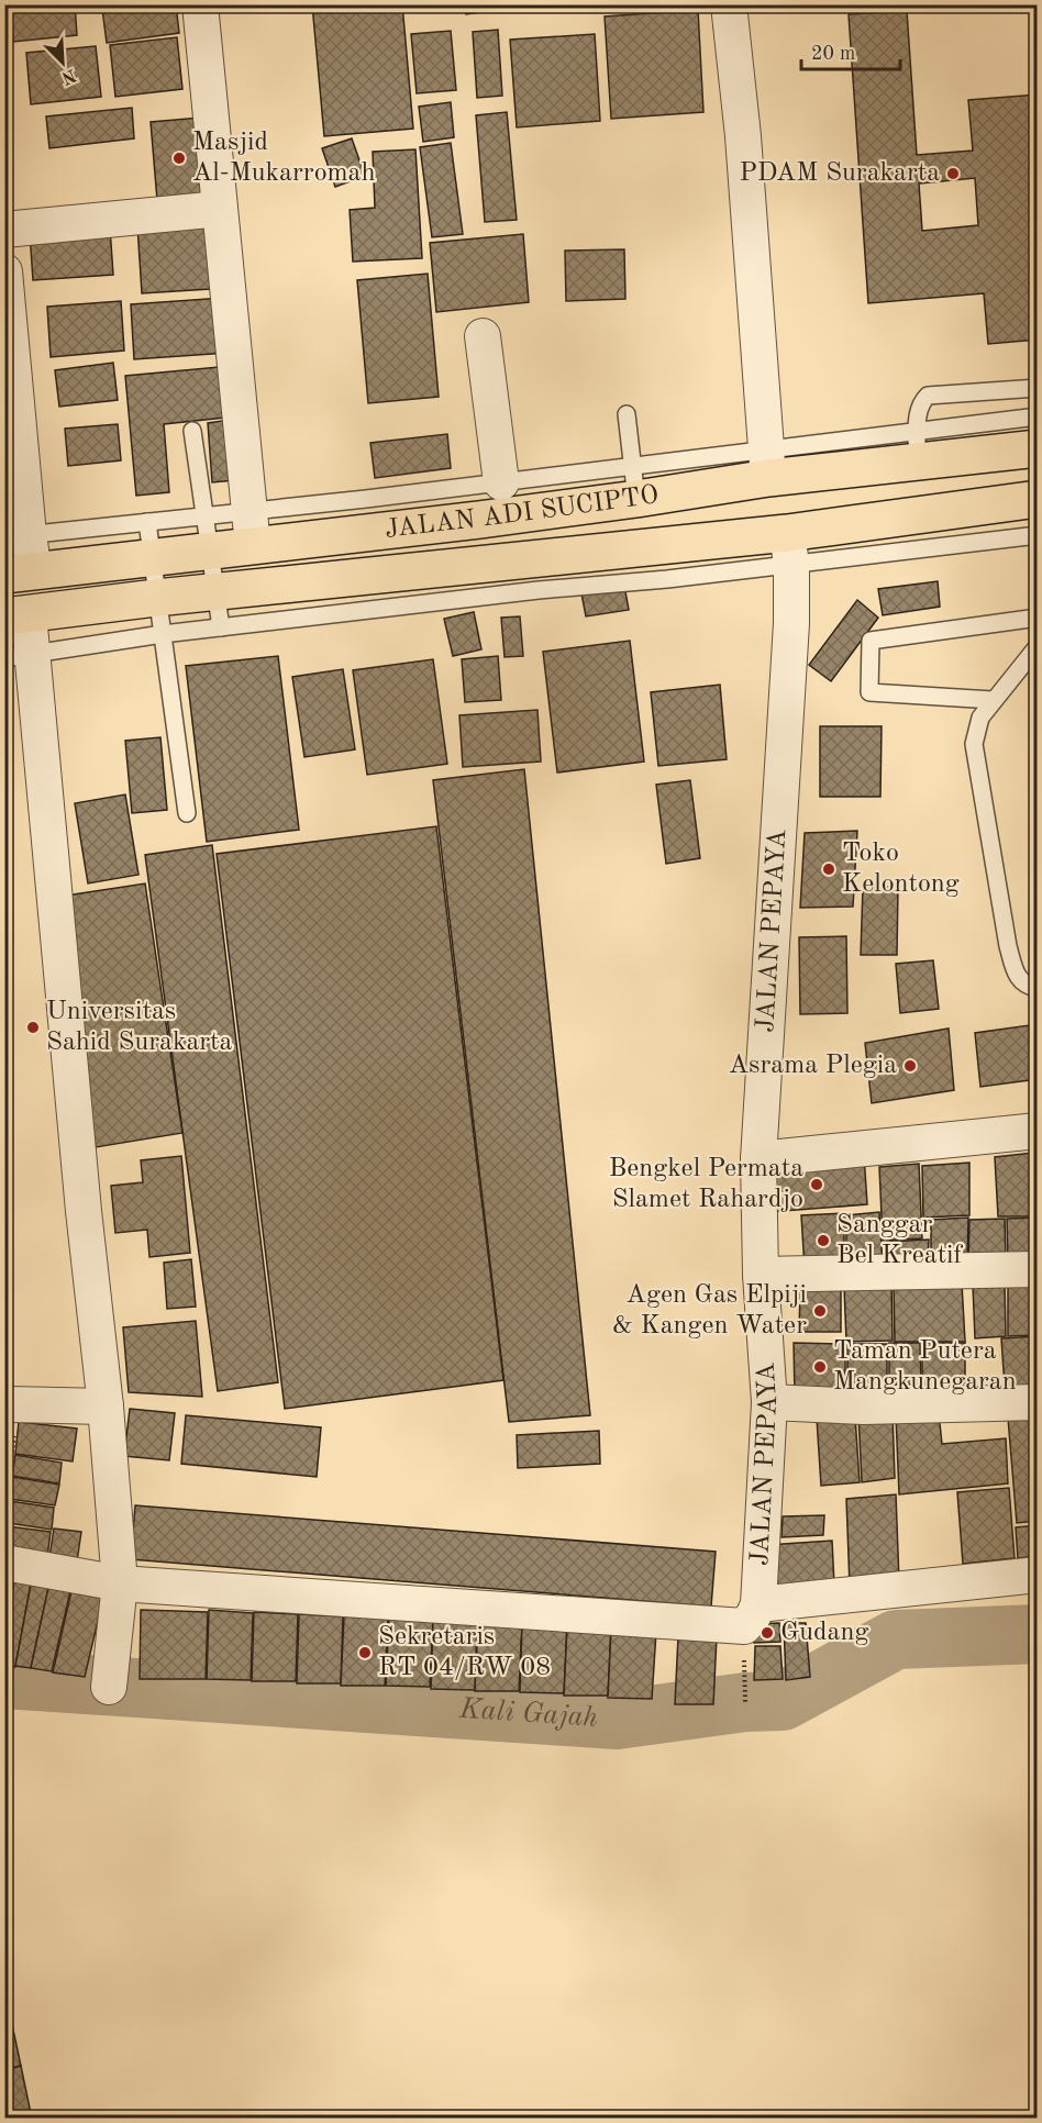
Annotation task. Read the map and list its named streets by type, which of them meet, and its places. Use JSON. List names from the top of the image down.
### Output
{
  "streets": {
    "highway": ["JALAN ADI SUCIPTO"],
    "street": ["JALAN PEPAYA"]
  },
  "crossings": [
    ["JALAN ADI SUCIPTO", "JALAN PEPAYA"]
  ],
  "water": ["Kali Gajah"],
  "places": [
    "Masjid Al-Mukarromah",
    "PDAM Surakarta",
    "Toko Kelontong",
    "Universitas Sahid Surakarta",
    "Asrama Plegia",
    "Bengkel Permata Slamet Rahardjo",
    "Sanggar Bel Kreatif",
    "Agen Gas Elpiji & Kangen Water",
    "Taman Putera Mangkunegaran",
    "Gudang",
    "Sekretaris RT 04/RW 08"
  ],
  "scale_bar": "20 m",
  "north": "bottom right"
}
